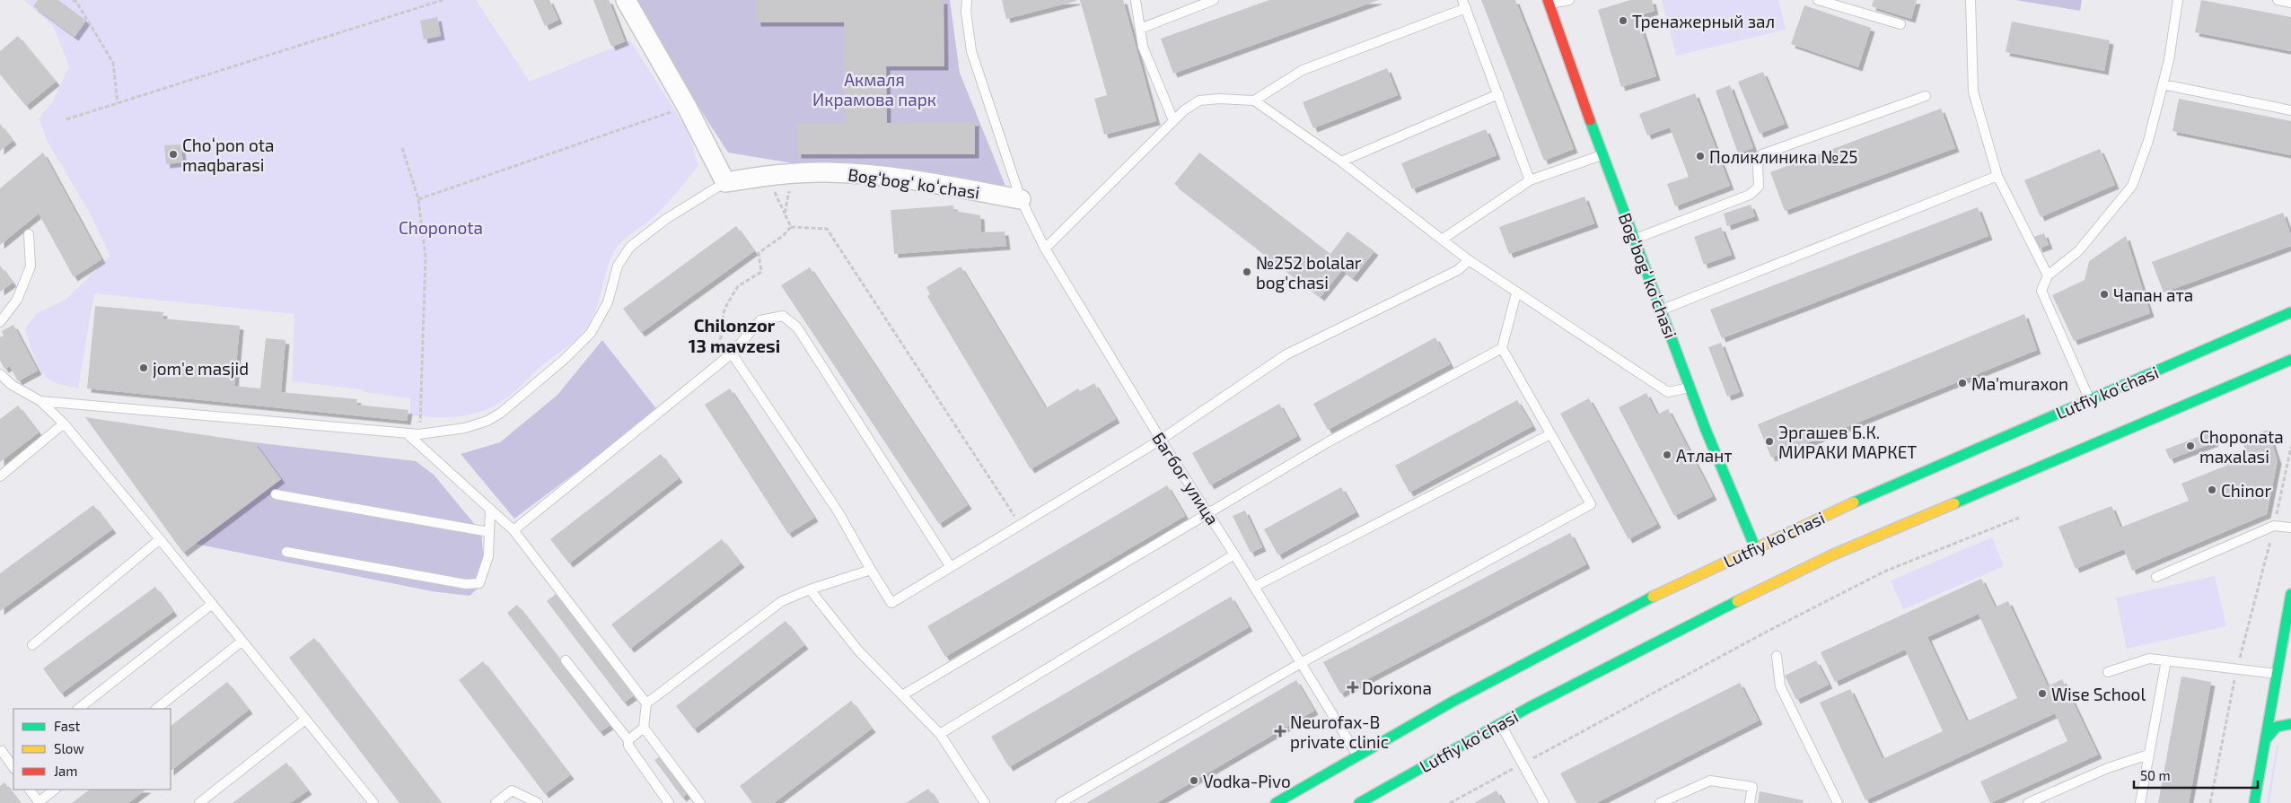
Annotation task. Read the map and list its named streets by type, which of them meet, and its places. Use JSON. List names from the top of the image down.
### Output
{
  "streets": {
    "main road": ["Bogʻbogʻ koʻchasi", "Lutfiy ko'chasi"],
    "lane": ["Багбог улица"]
  },
  "crossings": [
    ["Bogʻbogʻ koʻchasi", "Lutfiy ko'chasi"],
    ["Bogʻbogʻ koʻchasi", "Багбог улица"],
    ["Lutfiy ko'chasi", "Багбог улица"]
  ],
  "districts": ["Chilonzor 13 mavzesi"],
  "parks": ["Акмаля Икрамова парк", "Choponota"],
  "places": {
    "other": [
      "Тренажерный зал",
      "Choʻpon ota maqbarasi",
      "Поликлиника №25",
      "№252 bolalar bog'chasi",
      "Чапан ата",
      "jom'e masjid",
      "Ma'muraxon",
      "Эргашев Б.К. МИРАКИ МАРКЕТ",
      "Choponata maxalasi",
      "Атлант",
      "Chinor",
      "Wise School",
      "Vodka-Pivo"
    ],
    "health": ["Dorixona", "Neurofax-B private clinic"]
  },
  "legend": ["Fast", "Slow", "Jam"],
  "scale_bar": "50 m"
}
